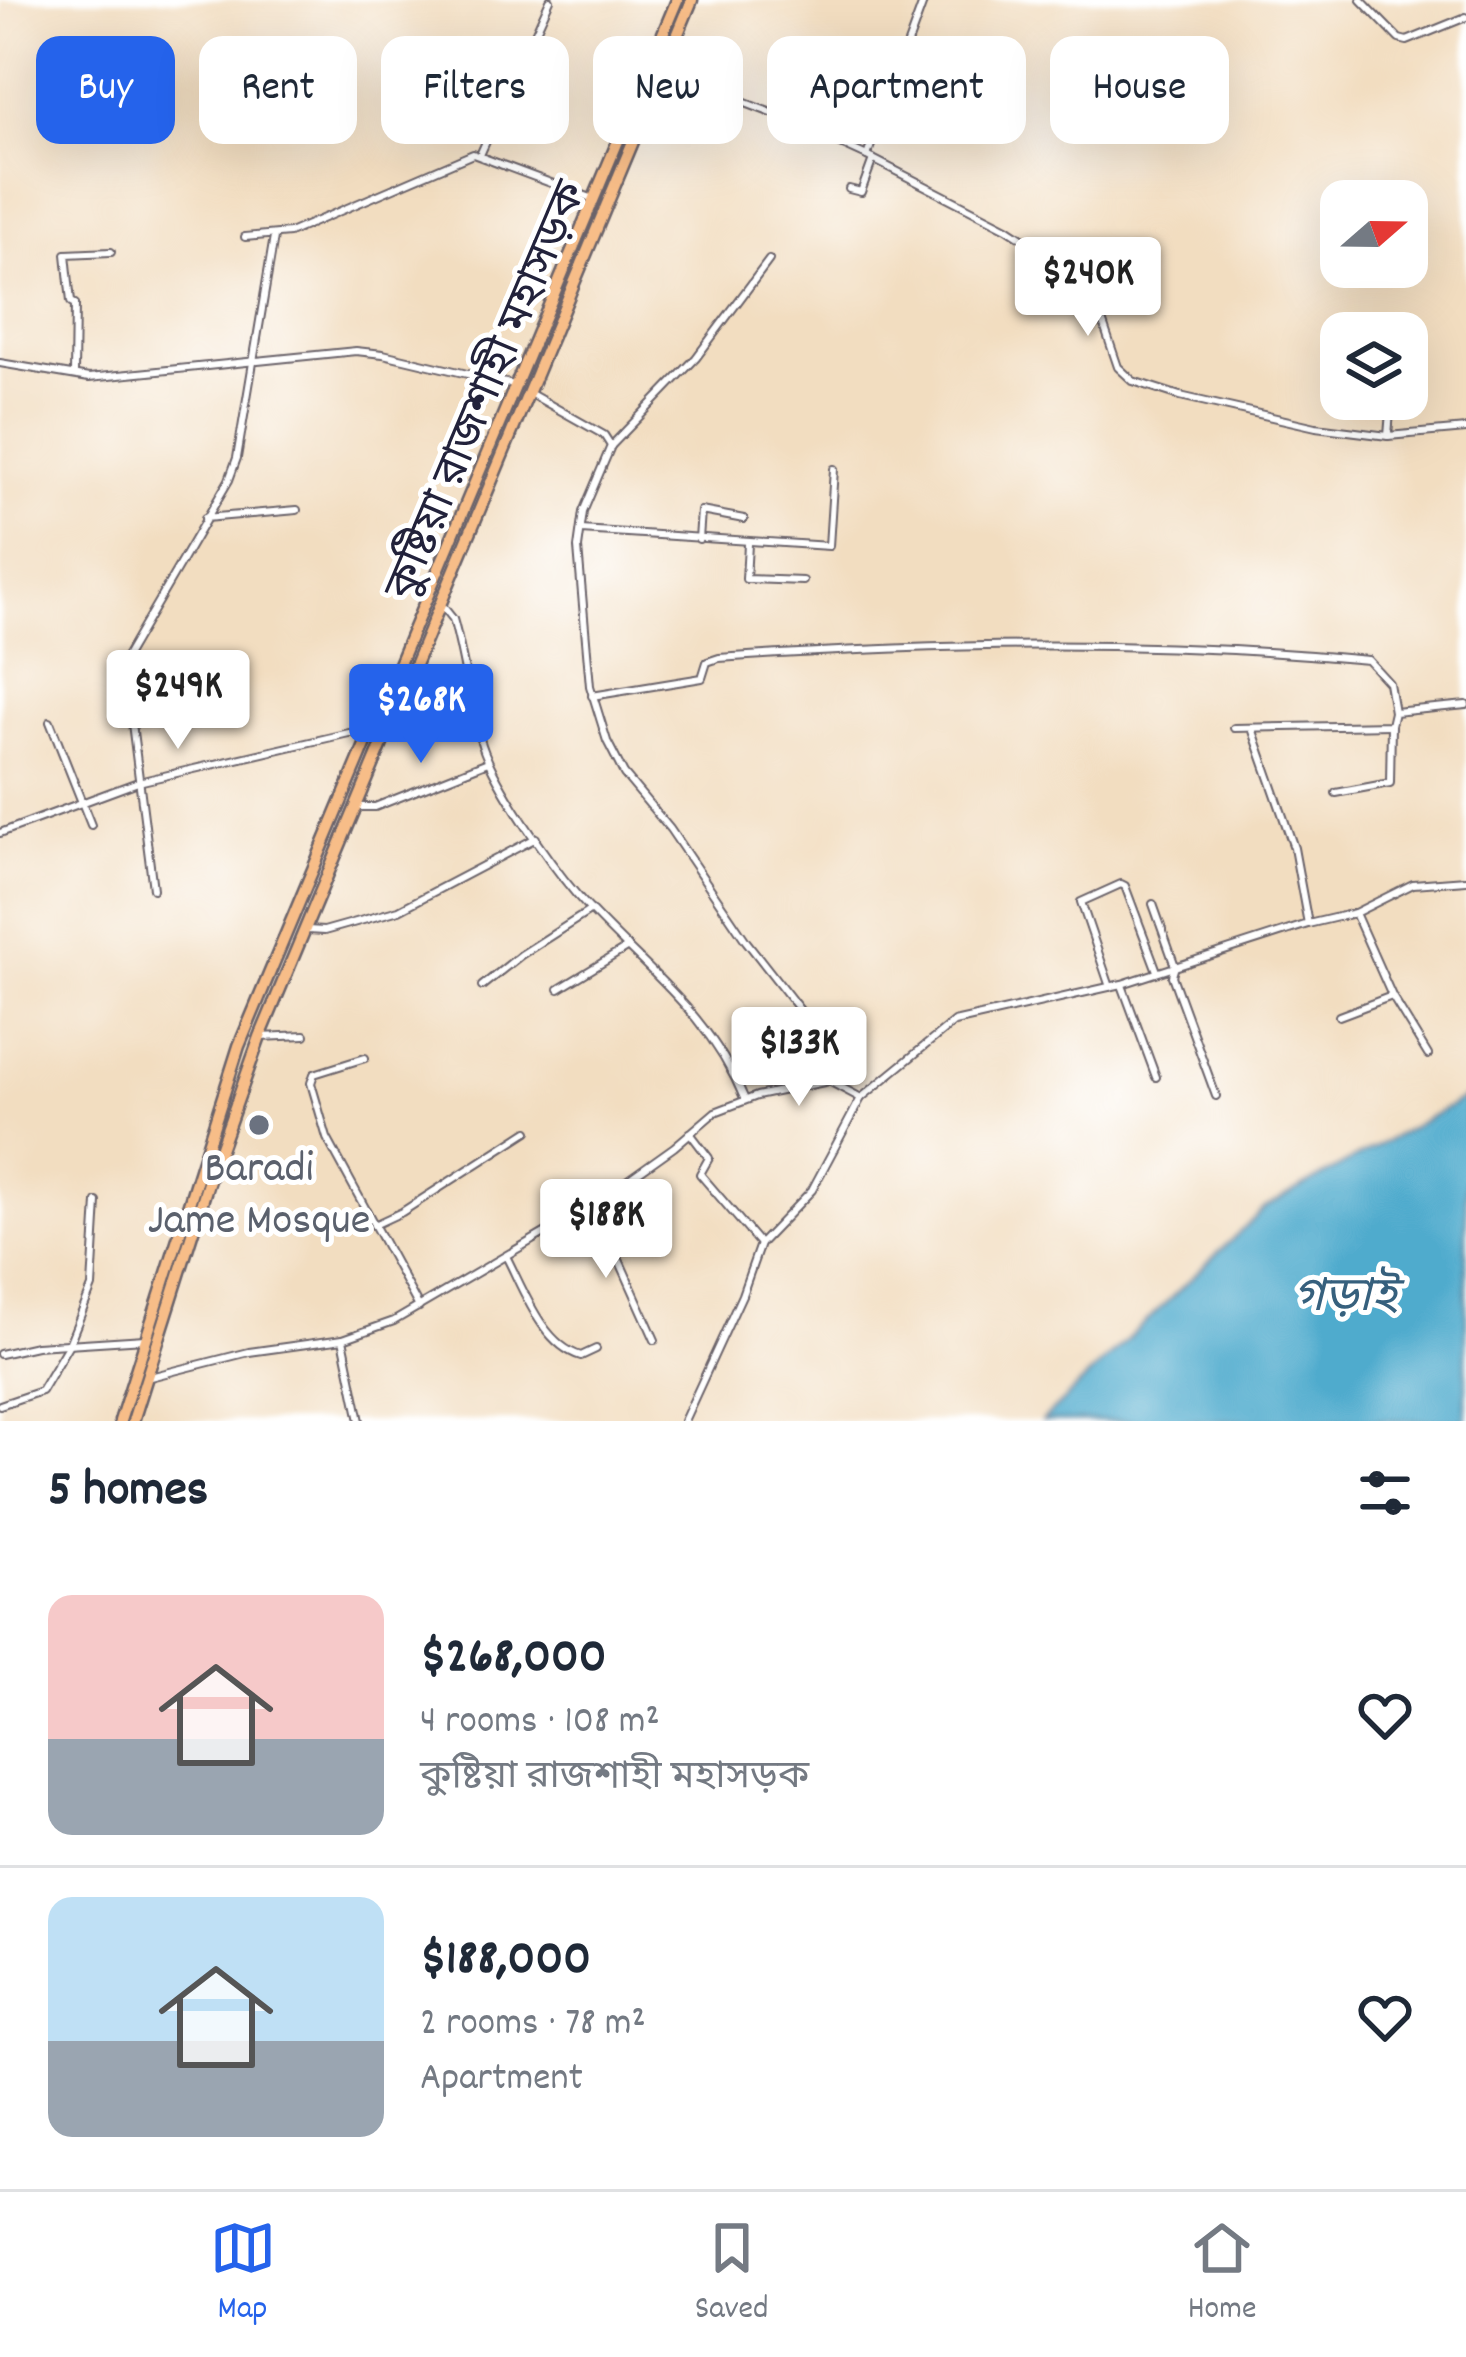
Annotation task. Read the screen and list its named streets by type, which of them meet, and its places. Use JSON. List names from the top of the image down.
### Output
{
  "streets": {
    "highway": ["কুষ্টিয়া রাজশাহী মহাসড়ক"]
  },
  "water": ["গড়াই"],
  "places": ["Baradi Jame Mosque"],
  "north": "right",
  "page": {
    "chip": [
      "Buy",
      "Rent",
      "Filters",
      "New",
      "Apartment",
      "House"
    ],
    "price": [
      "$240K",
      "$249K",
      "$268K",
      "$133K",
      "$188K"
    ],
    "heading": "5 homes",
    "list": [
      {
        "name": "$268,000",
        "note": "4 rooms · 108 m² · কুষ্টিয়া রাজশাহী মহাসড়ক"
      },
      {
        "name": "$188,000",
        "note": "2 rooms · 78 m² · Apartment"
      }
    ],
    "tabs": ["Map", "Saved", "Home"]
  }
}
